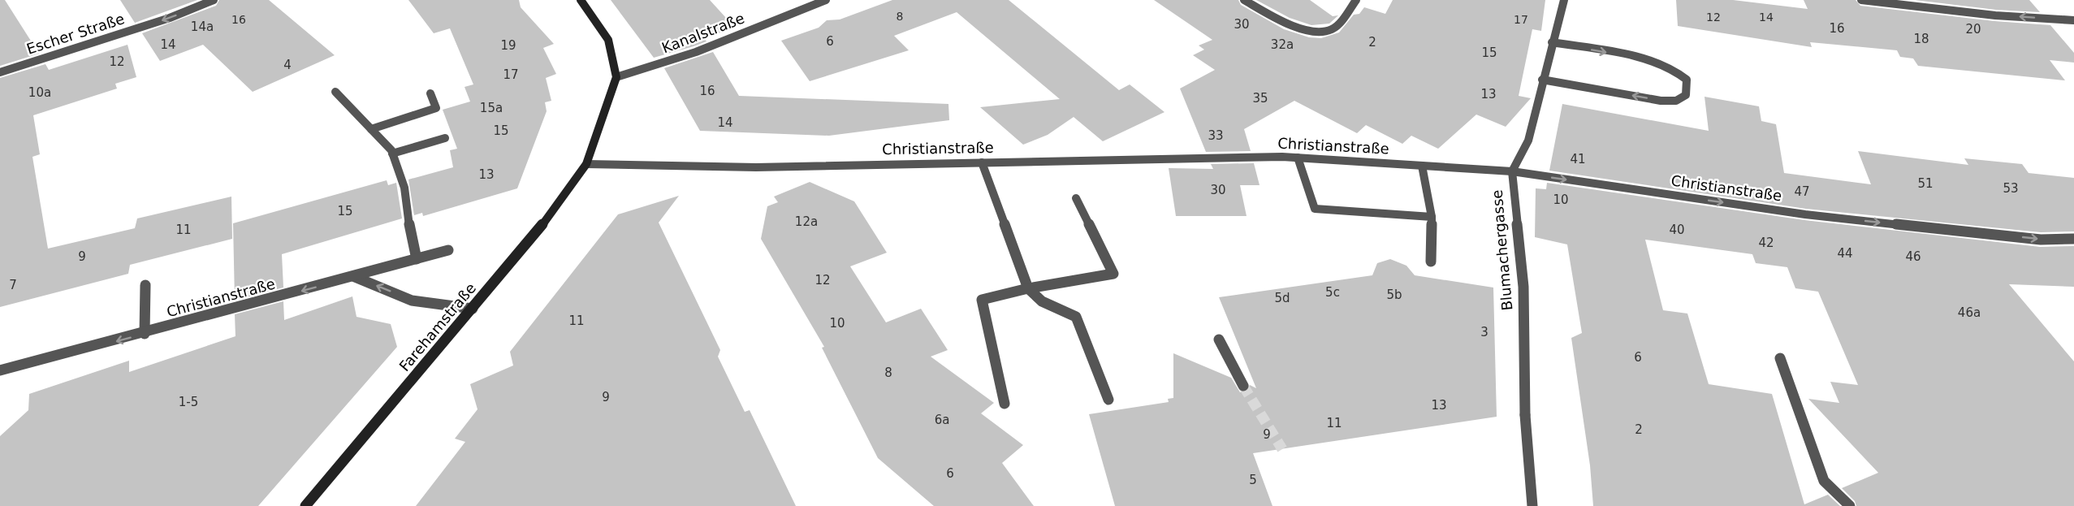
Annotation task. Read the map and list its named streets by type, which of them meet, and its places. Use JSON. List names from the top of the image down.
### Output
{
  "streets": {
    "main road": ["Farehamstraße"],
    "street": [
      "Kanalstraße",
      "Escher Straße",
      "Christianstraße",
      "Blumachergasse"
    ]
  },
  "crossings": [
    ["Kanalstraße", "Farehamstraße"],
    ["Christianstraße", "Blumachergasse"],
    ["Christianstraße", "Farehamstraße"]
  ],
  "one_way": ["Escher Straße"],
  "house_numbers": [
    "8",
    "12",
    "14",
    "16",
    "17",
    "30",
    "14a",
    "16",
    "20",
    "18",
    "6",
    "2",
    "14",
    "32a",
    "19",
    "15",
    "12",
    "4",
    "17",
    "16",
    "10a",
    "13",
    "35",
    "15a",
    "14",
    "15",
    "33",
    "41",
    "13",
    "51",
    "53",
    "30",
    "47",
    "10",
    "15",
    "12a",
    "11",
    "40",
    "42",
    "44",
    "9",
    "46",
    "12",
    "7",
    "5c",
    "5b",
    "5d",
    "46a",
    "11",
    "10",
    "3",
    "6",
    "8",
    "9",
    "1-5",
    "13",
    "6a",
    "11",
    "2",
    "9",
    "6",
    "5"
  ]
}
